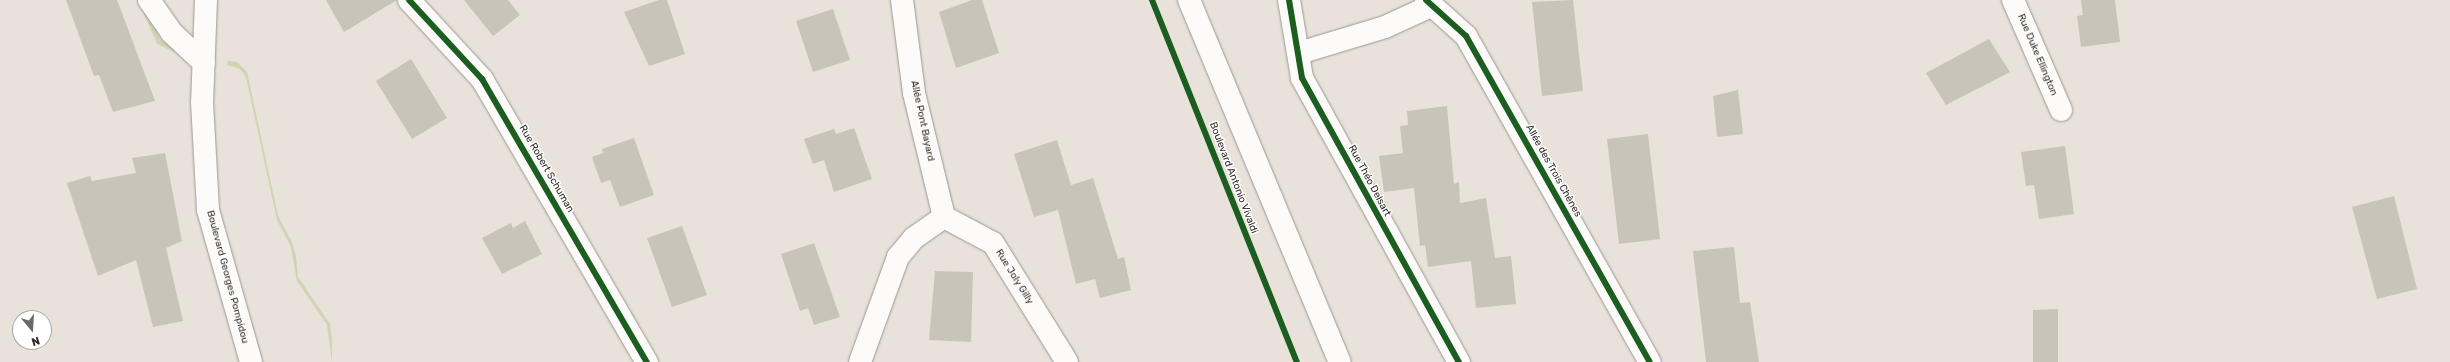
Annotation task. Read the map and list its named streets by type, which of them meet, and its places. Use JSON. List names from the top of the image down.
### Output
{
  "streets": {
    "street": [
      "Rue Duke Ellington",
      "Allée Pont Bayard",
      "Rue Robert Schuman",
      "Allée des Trois Chênes",
      "Rue Théo Delsart",
      "Boulevard Georges Pompidou",
      "Rue Joly Gilly"
    ],
    "cycle path": ["Boulevard Antonio Vivaldi"]
  },
  "crossings": [
    ["Allée Pont Bayard", "Rue Joly Gilly"],
    ["Allée des Trois Chênes", "Rue Théo Delsart"]
  ],
  "north": "bottom"
}
